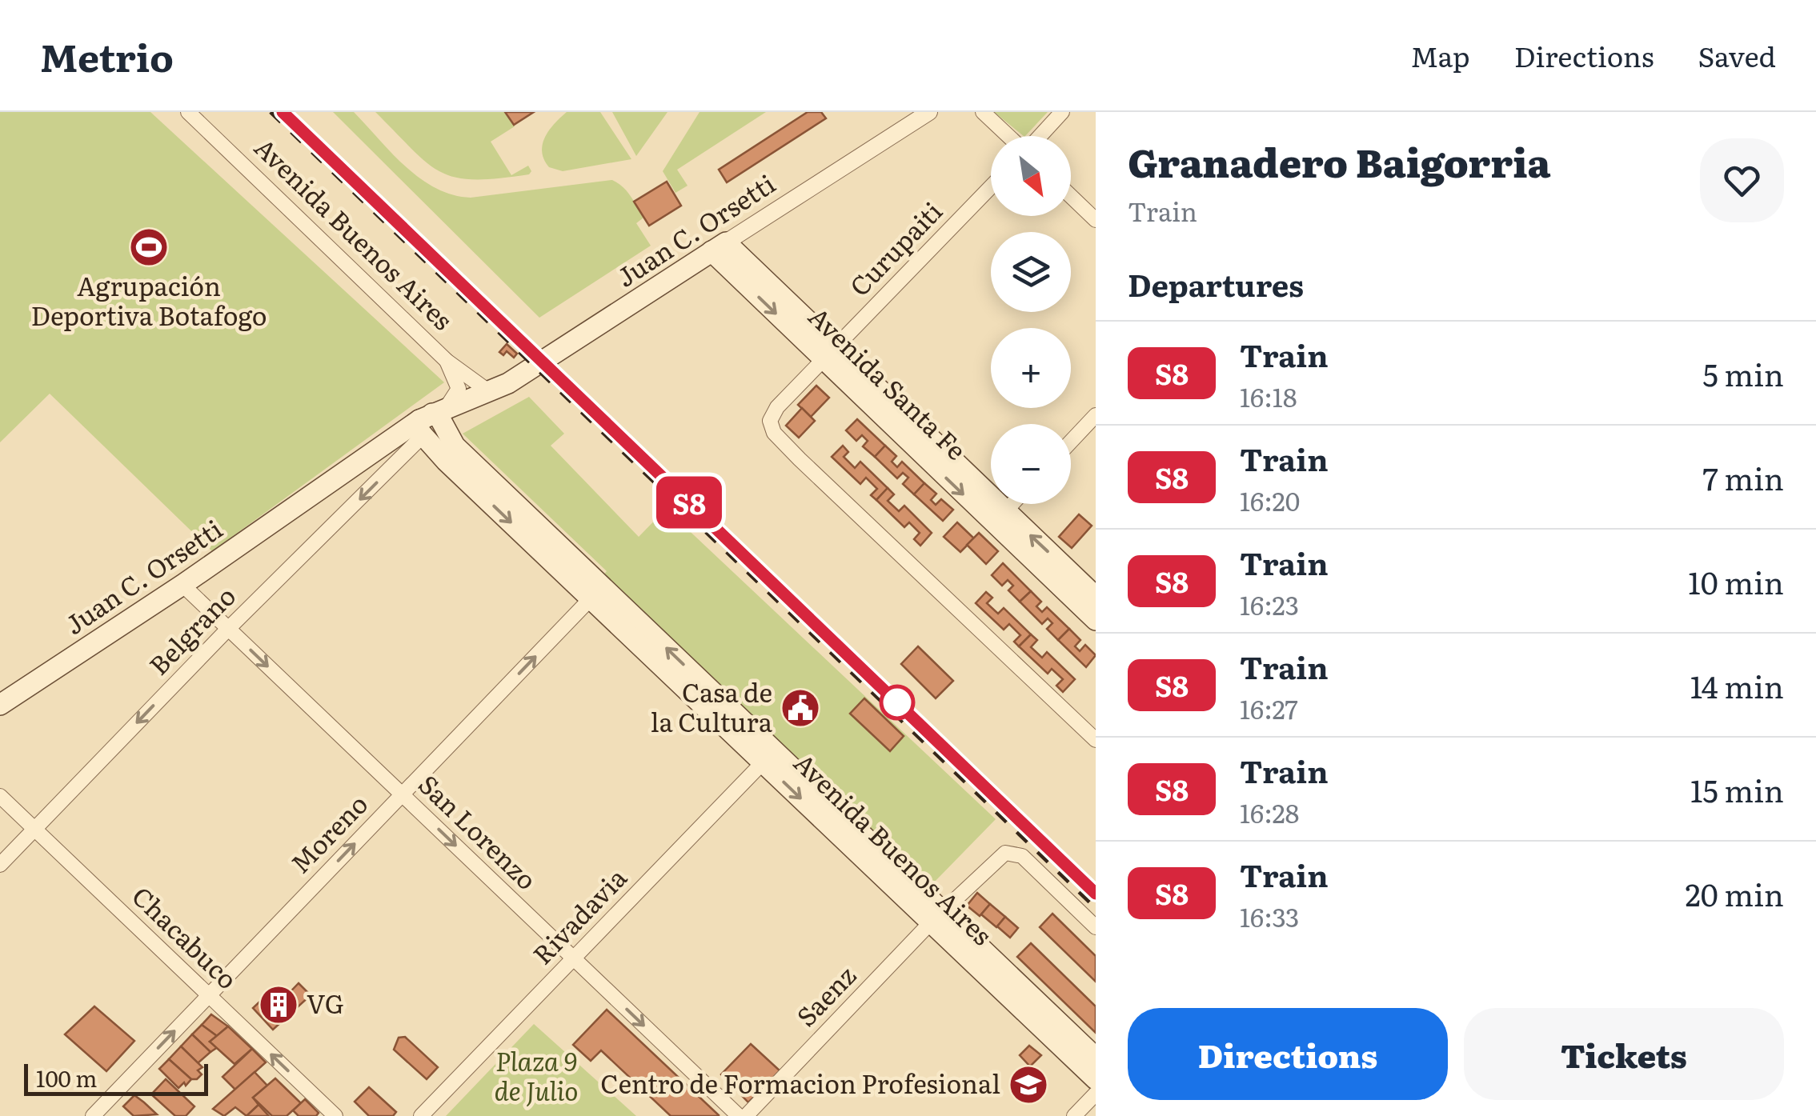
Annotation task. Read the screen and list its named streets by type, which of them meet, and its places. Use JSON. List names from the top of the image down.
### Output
{
  "streets": {
    "main road": ["Juan C. Orsetti", "Avenida Buenos Aires", "Avenida Santa Fe"],
    "street": [
      "Curupaiti",
      "Belgrano",
      "San Lorenzo",
      "Moreno",
      "Rivadavia",
      "Chacabuco",
      "Saenz"
    ]
  },
  "crossings": [
    ["Juan C. Orsetti", "Avenida Buenos Aires"],
    ["Juan C. Orsetti", "Avenida Santa Fe"],
    ["Juan C. Orsetti", "Belgrano"],
    ["Juan C. Orsetti", "San Lorenzo"],
    ["Avenida Buenos Aires", "Belgrano"],
    ["Avenida Buenos Aires", "Moreno"],
    ["Avenida Buenos Aires", "Rivadavia"],
    ["Avenida Buenos Aires", "Saenz"],
    ["Curupaiti", "Avenida Santa Fe"],
    ["Belgrano", "San Lorenzo"],
    ["Belgrano", "Chacabuco"],
    ["San Lorenzo", "Moreno"],
    ["San Lorenzo", "Rivadavia"],
    ["Moreno", "Chacabuco"]
  ],
  "one_way": [
    "Belgrano",
    "San Lorenzo",
    "Moreno",
    "Chacabuco"
  ],
  "parks": ["Plaza 9 de Julio"],
  "places": {
    "sports": ["Agrupación Deportiva Botafogo"],
    "public building": ["Casa de la Cultura"],
    "building": ["VG"],
    "school or university": ["Centro de Formacion Profesional"]
  },
  "scale_bar": "100 m",
  "north": "bottom right",
  "page": {
    "header": "Metrio",
    "nav": ["Map", "Directions", "Saved"],
    "on_map": "S8",
    "heading": [
      ["Granadero Baigorria", "Train"],
      "Departures"
    ],
    "map_buttons": ["+", "−"],
    "list": [
      {
        "mark": "S8",
        "name": "Train",
        "note": "16:18",
        "value": "5 min"
      },
      {
        "mark": "S8",
        "name": "Train",
        "note": "16:20",
        "value": "7 min"
      },
      {
        "mark": "S8",
        "name": "Train",
        "note": "16:23",
        "value": "10 min"
      },
      {
        "mark": "S8",
        "name": "Train",
        "note": "16:27",
        "value": "14 min"
      },
      {
        "mark": "S8",
        "name": "Train",
        "note": "16:28",
        "value": "15 min"
      },
      {
        "mark": "S8",
        "name": "Train",
        "note": "16:33",
        "value": "20 min"
      }
    ],
    "buttons": ["Directions", "Tickets"],
    "scale": "100 m"
  }
}
